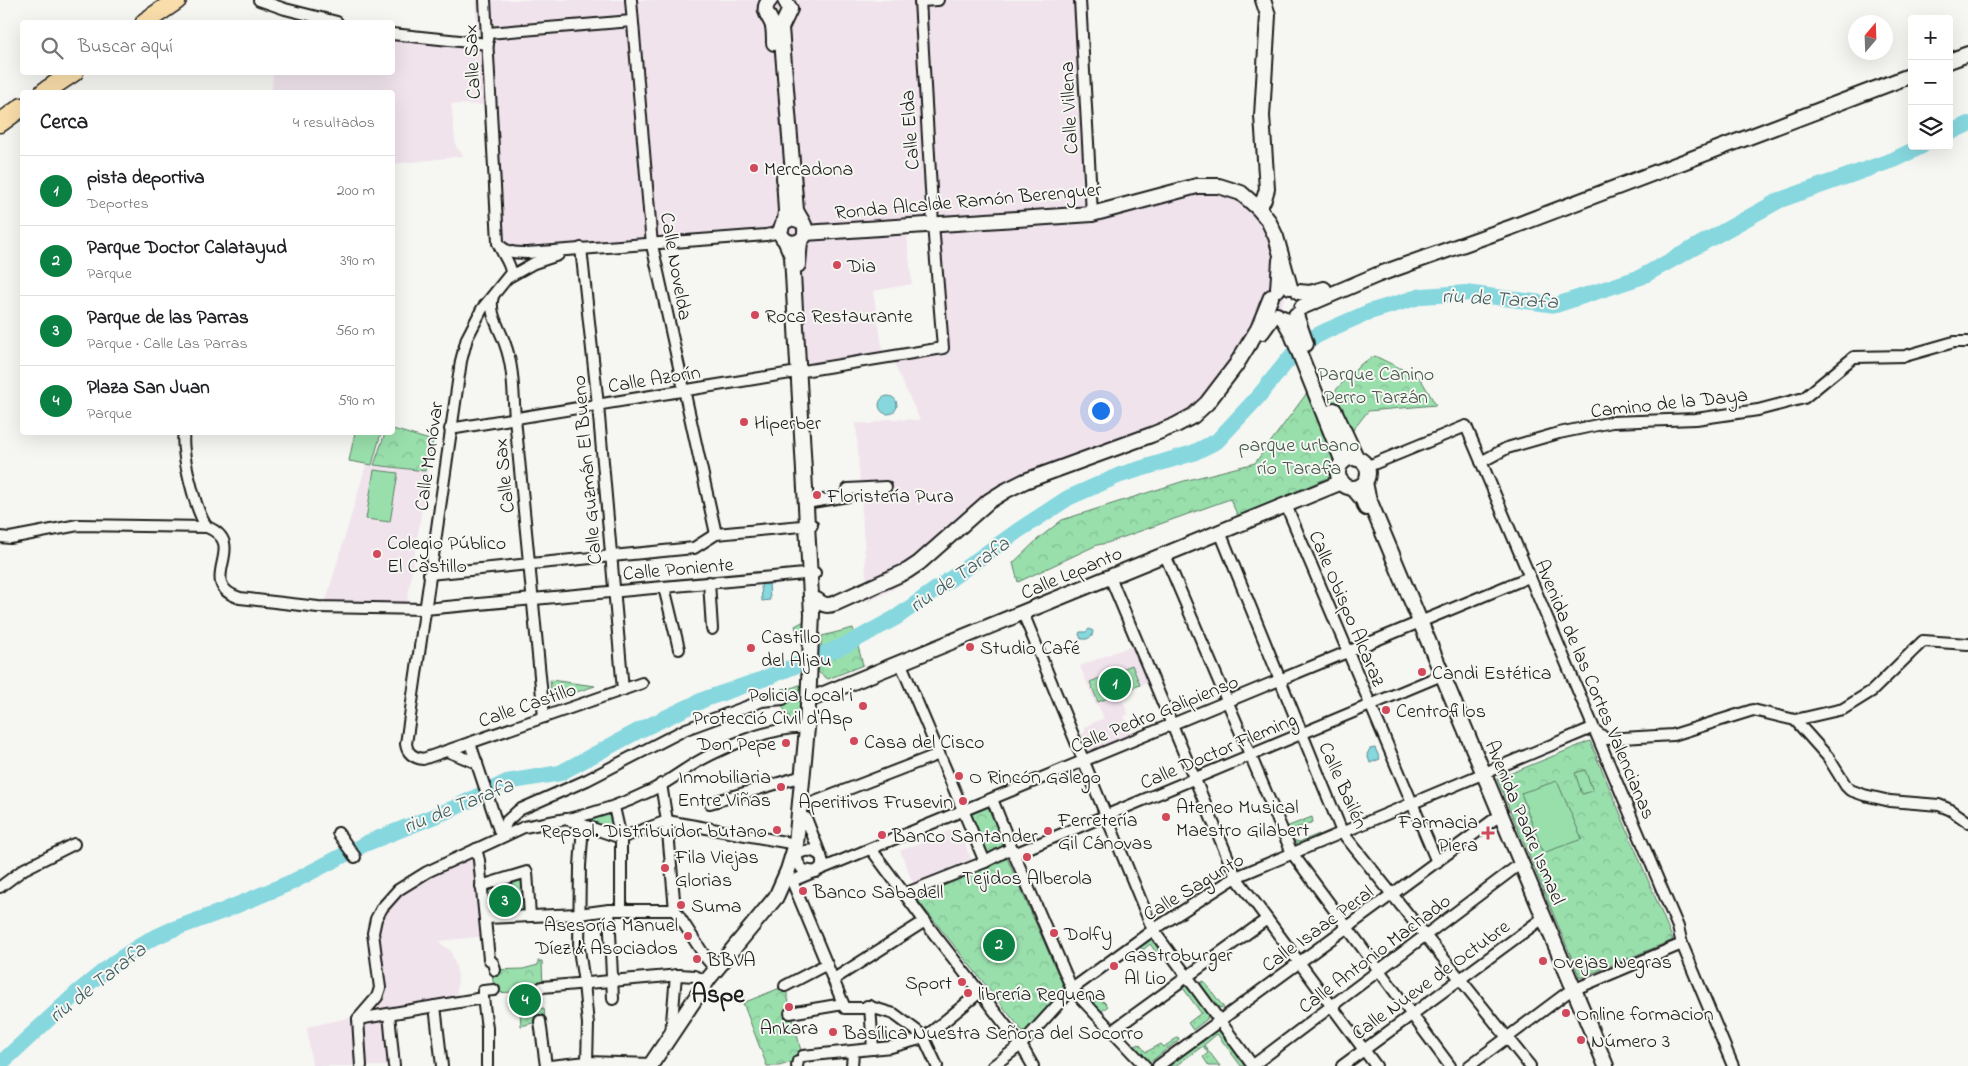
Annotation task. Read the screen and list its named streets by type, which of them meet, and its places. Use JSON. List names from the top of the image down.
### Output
{
  "streets": {
    "street": [
      "Calle Sax",
      "Calle Villena",
      "Calle Elda",
      "Ronda Alcalde Ramón Berenguer",
      "Calle Novelda",
      "Calle Azorín",
      "Camino de la Daya",
      "Calle Monóvar",
      "Calle Guzmán El Bueno",
      "Calle Poniente",
      "Calle Lepanto",
      "Calle Obispo Alcaraz",
      "Avenida de las Cortes Valencianas",
      "Calle Castillo",
      "Calle Pedro Galipienso",
      "Calle Doctor Fleming",
      "Calle Bailén",
      "Avenida Padre Ismael",
      "Calle Sagunto",
      "Calle Isaac Peral",
      "Calle Antonio Machado",
      "Calle Nueve de Octubre"
    ]
  },
  "crossings": [
    ["Calle Sax", "Calle Azorín"],
    ["Calle Sax", "Calle Monóvar"],
    ["Calle Sax", "Calle Poniente"],
    ["Calle Sax", "Calle Castillo"],
    ["Calle Villena", "Ronda Alcalde Ramón Berenguer"],
    ["Calle Elda", "Ronda Alcalde Ramón Berenguer"],
    ["Calle Elda", "Calle Azorín"],
    ["Calle Novelda", "Calle Azorín"],
    ["Calle Azorín", "Calle Monóvar"],
    ["Calle Azorín", "Calle Guzmán El Bueno"],
    ["Camino de la Daya", "Avenida de las Cortes Valencianas"],
    ["Calle Monóvar", "Calle Poniente"],
    ["Calle Monóvar", "Calle Castillo"],
    ["Calle Guzmán El Bueno", "Calle Poniente"],
    ["Calle Guzmán El Bueno", "Calle Castillo"],
    ["Calle Lepanto", "Calle Obispo Alcaraz"],
    ["Calle Lepanto", "Calle Bailén"],
    ["Calle Lepanto", "Avenida Padre Ismael"],
    ["Calle Obispo Alcaraz", "Calle Pedro Galipienso"],
    ["Calle Obispo Alcaraz", "Calle Doctor Fleming"],
    ["Calle Obispo Alcaraz", "Calle Sagunto"],
    ["Calle Obispo Alcaraz", "Calle Isaac Peral"],
    ["Avenida de las Cortes Valencianas", "Calle Pedro Galipienso"],
    ["Avenida de las Cortes Valencianas", "Calle Sagunto"],
    ["Calle Pedro Galipienso", "Calle Bailén"],
    ["Calle Pedro Galipienso", "Avenida Padre Ismael"],
    ["Calle Doctor Fleming", "Calle Bailén"],
    ["Calle Doctor Fleming", "Avenida Padre Ismael"],
    ["Calle Bailén", "Calle Sagunto"],
    ["Calle Bailén", "Calle Isaac Peral"],
    ["Calle Bailén", "Calle Antonio Machado"],
    ["Calle Bailén", "Calle Nueve de Octubre"],
    ["Avenida Padre Ismael", "Calle Sagunto"],
    ["Avenida Padre Ismael", "Calle Isaac Peral"],
    ["Avenida Padre Ismael", "Calle Antonio Machado"],
    ["Avenida Padre Ismael", "Calle Nueve de Octubre"]
  ],
  "districts": ["Aspe"],
  "water": ["riu de Tarafa"],
  "parks": ["Parque Canino Perro Tarzán", "parque urbano río Tarafa"],
  "places": {
    "other": [
      "Mercadona",
      "Dia",
      "Roca Restaurante",
      "Hiperber",
      "Floristería Pura",
      "Colegio Público El Castillo",
      "Studio Café",
      "Castillo del Aljau",
      "Candi Estética",
      "Policia Local i Protecció Civil d'Asp",
      "Centrofilos",
      "Casa del Cisco",
      "Don Pepe",
      "O Rincón Galego",
      "Inmobiliaria Entre Viñas",
      "Aperitivos Frusevin",
      "Ateneo Musical Maestro Gilabert",
      "Repsol. Distribuidor butano",
      "Ferretería Gil Cánovas",
      "Banco Santander",
      "Tejidos Alberola",
      "Fila Viejas Glorias",
      "Banco Sabadell",
      "Suma",
      "Dolfy",
      "Asesoría Manuel Díez & Asociados",
      "BBVA",
      "Ovejas Negras",
      "Gastroburger Al Lio",
      "Sport",
      "librería Requena",
      "Ankara",
      "Online formacion",
      "Basílica Nuestra Señora del Socorro",
      "Número 3"
    ],
    "health": ["Farmacia Piera"]
  },
  "north": "top",
  "page": {
    "map_buttons": ["+", "−"],
    "search": "Buscar aquí",
    "heading": ["Cerca", "4 resultados"],
    "list": [
      {
        "mark": "1",
        "name": "pista deportiva",
        "note": "Deportes",
        "value": "200 m"
      },
      {
        "mark": "2",
        "name": "Parque Doctor Calatayud",
        "note": "Parque",
        "value": "390 m"
      },
      {
        "mark": "3",
        "name": "Parque de las Parras",
        "note": "Parque · Calle Las Parras",
        "value": "560 m"
      },
      {
        "mark": "4",
        "name": "Plaza San Juan",
        "note": "Parque",
        "value": "590 m"
      }
    ],
    "pins": [
      "1",
      "3",
      "2",
      "4"
    ]
  }
}
